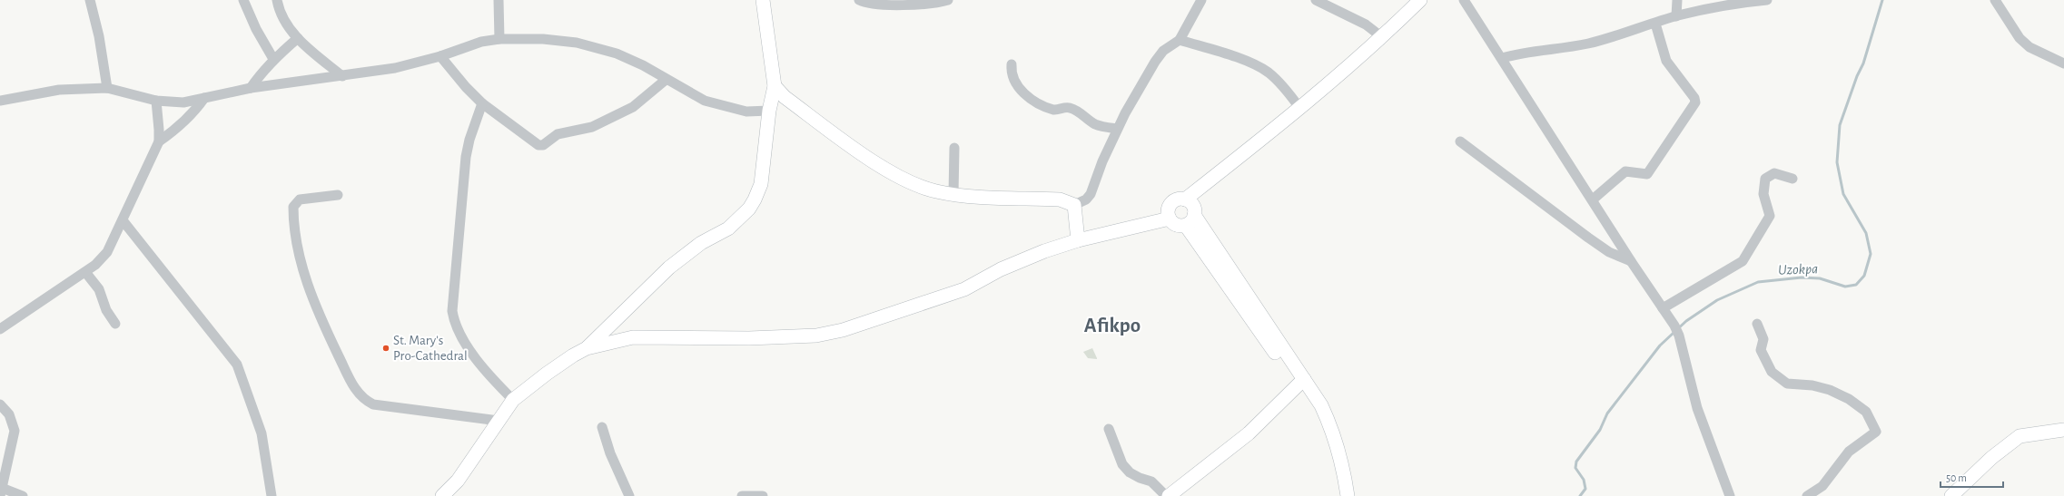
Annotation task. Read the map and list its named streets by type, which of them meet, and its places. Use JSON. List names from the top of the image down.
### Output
{
  "districts": ["Afikpo"],
  "water": ["Uzokpa"],
  "places": ["St. Mary's Pro-Cathedral"],
  "scale_bar": "50 m"
}
